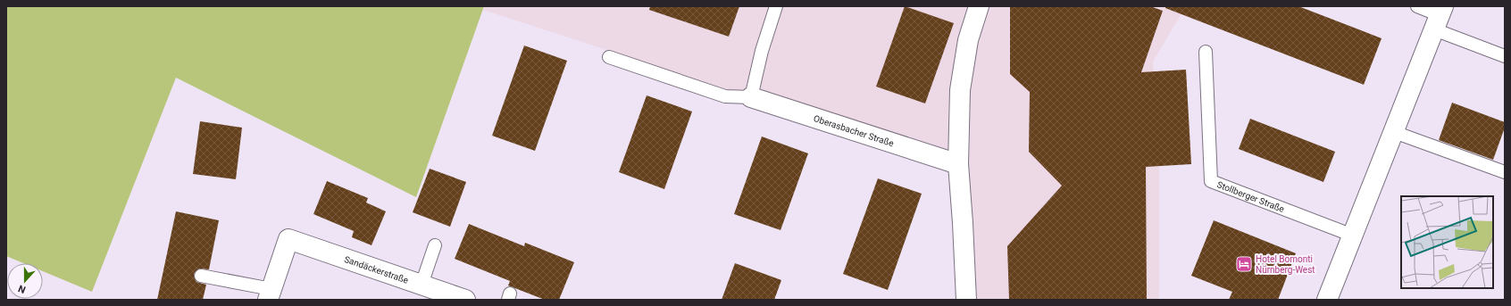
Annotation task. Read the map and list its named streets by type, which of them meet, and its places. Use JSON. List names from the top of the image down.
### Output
{
  "streets": {
    "street": ["Oberasbacher Straße", "Sandäckerstraße"],
    "lane": ["Stollberger Straße"]
  },
  "places": {
    "hotel": ["Hotel Bomonti Nürnberg-West"]
  },
  "north": "bottom"
}
